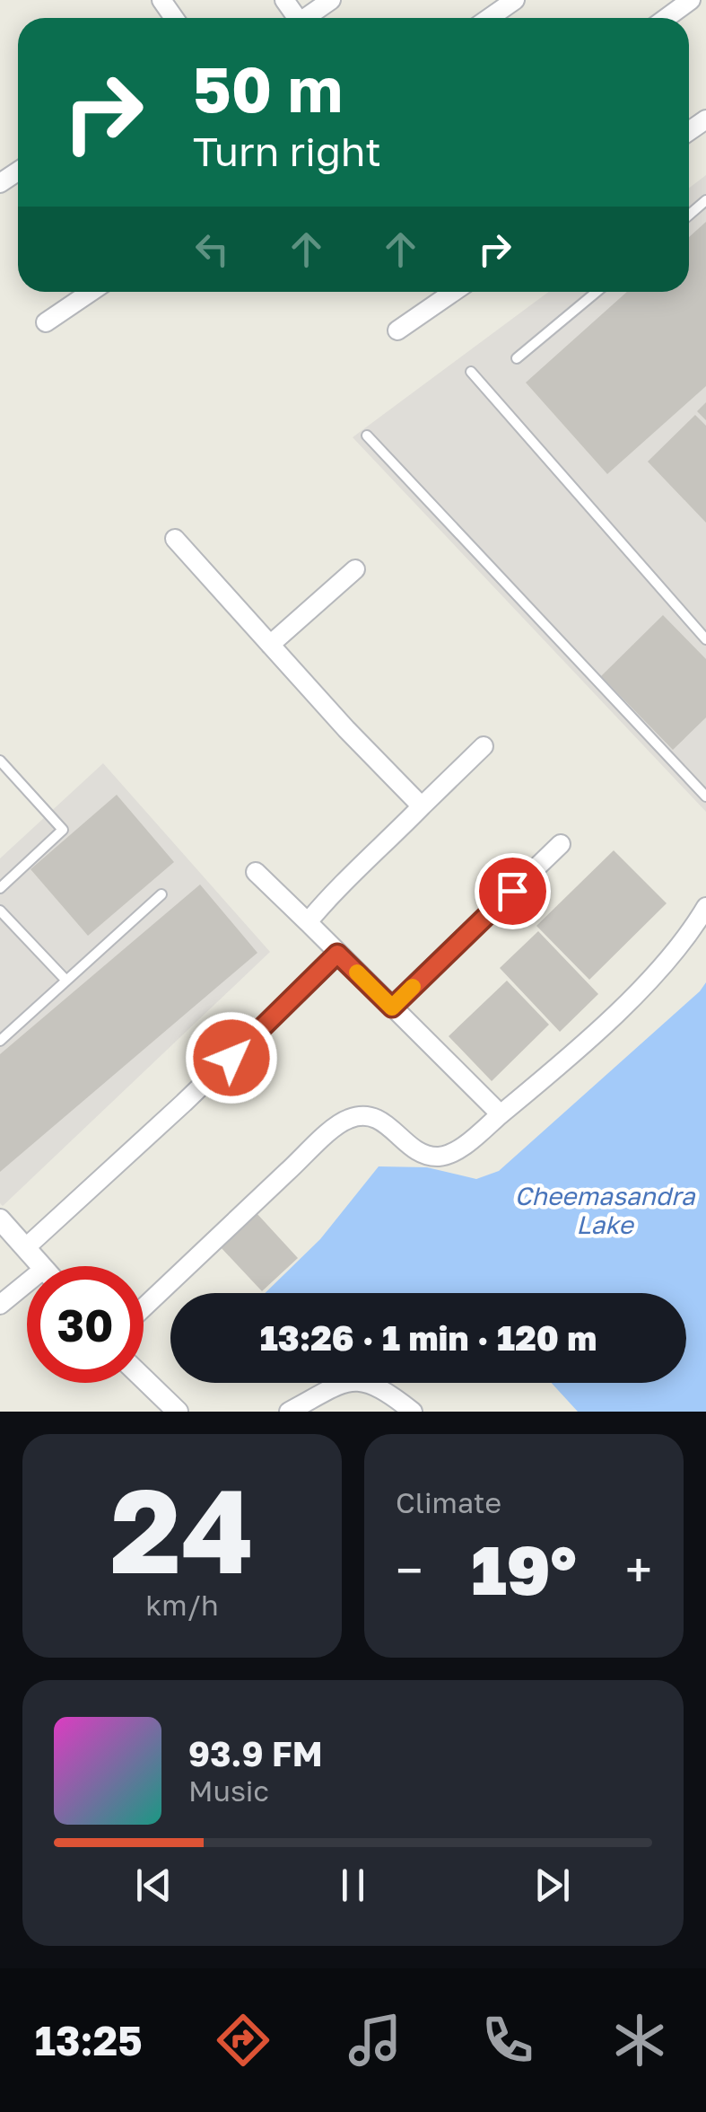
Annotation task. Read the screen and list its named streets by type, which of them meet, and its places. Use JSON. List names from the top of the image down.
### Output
{
  "water": ["Cheemasandra Lake"],
  "page": {
    "turn": ["50 m", "Turn right"],
    "limit": "30",
    "trip": "13:26 · 1 min · 120 m",
    "tile": [
      ["24", "km/h"],
      "Climate"
    ],
    "heat": ["−", "19°", "+"],
    "song": ["93.9 FM", "Music"],
    "tabs": "13:25"
  }
}
